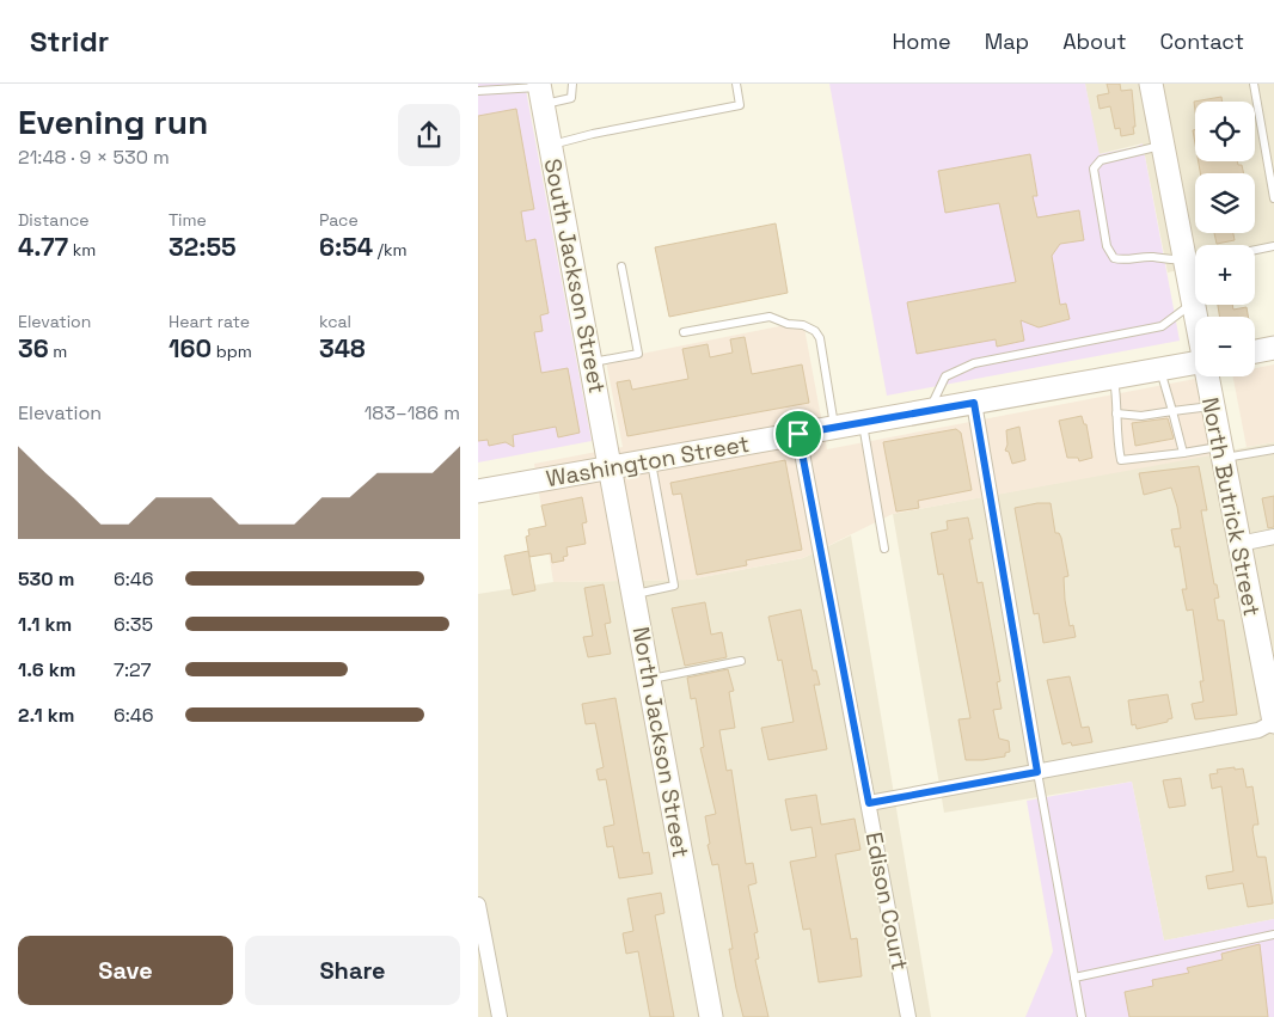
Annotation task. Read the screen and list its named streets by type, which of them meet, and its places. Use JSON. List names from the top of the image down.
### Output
{
  "streets": {
    "street": [
      "South Jackson Street",
      "Washington Street",
      "North Butrick Street",
      "North Jackson Street",
      "Edison Court"
    ]
  },
  "crossings": [
    ["South Jackson Street", "Washington Street"],
    ["South Jackson Street", "North Jackson Street"],
    ["Washington Street", "North Jackson Street"],
    ["Washington Street", "Edison Court"]
  ],
  "page": {
    "header": "Stridr",
    "nav": [
      "Home",
      "Map",
      "About",
      "Contact"
    ],
    "heading": ["Evening run", "21:48 · 9 × 530 m"],
    "map_buttons": ["+", "−"],
    "stats": [
      ["Distance", "4.77 km"],
      ["Time", "32:55"],
      ["Pace", "6:54 /km"],
      ["Elevation", "36 m"],
      ["Heart rate", "160 bpm"],
      ["kcal", "348"]
    ],
    "chart": ["Elevation", "183–186 m"],
    "list": [
      {
        "name": "530 m",
        "note": "6:46"
      },
      {
        "name": "1.1 km",
        "note": "6:35"
      },
      {
        "name": "1.6 km",
        "note": "7:27"
      },
      {
        "name": "2.1 km",
        "note": "6:46"
      }
    ],
    "buttons": ["Save", "Share"]
  }
}
